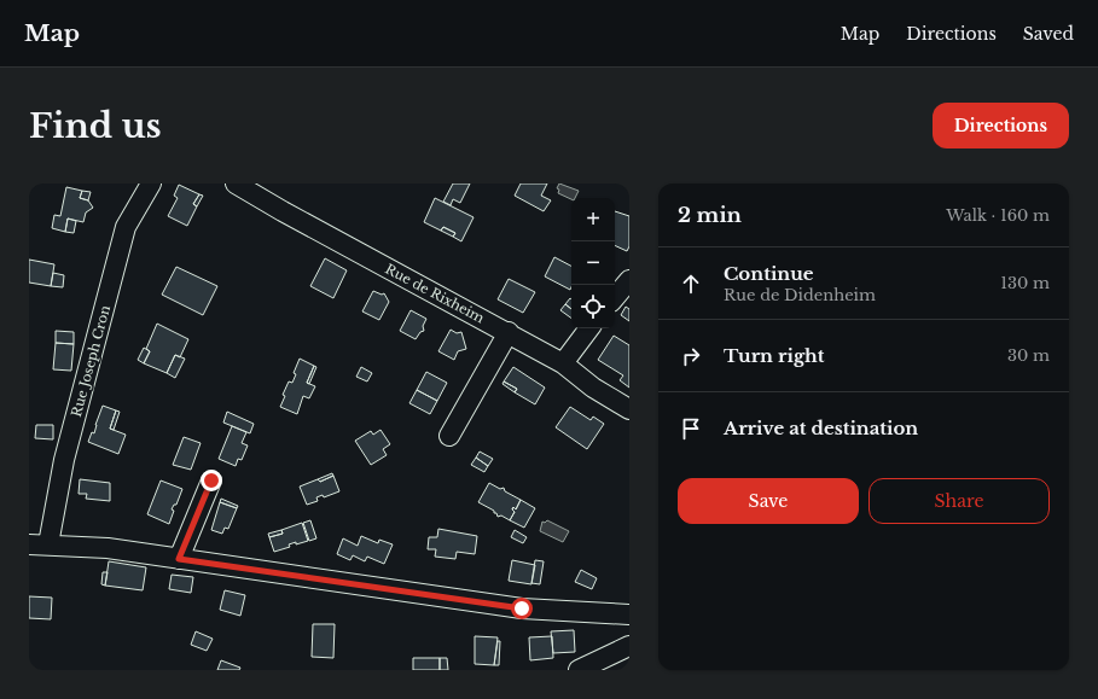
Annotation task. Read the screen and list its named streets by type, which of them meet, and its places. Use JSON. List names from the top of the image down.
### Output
{
  "streets": {
    "street": ["Rue de Rixheim", "Rue Joseph Cron"]
  },
  "page": {
    "header": "Map",
    "nav": ["Map", "Directions", "Saved"],
    "buttons": [
      "Directions",
      ["Save", "Share"]
    ],
    "title": "Find us",
    "heading": ["2 min", "Walk · 160 m"],
    "map_buttons": ["+", "−"],
    "list": [
      ["Continue", "Rue de Didenheim", "130 m"],
      ["Turn right", "30 m"],
      "Arrive at destination"
    ]
  }
}
